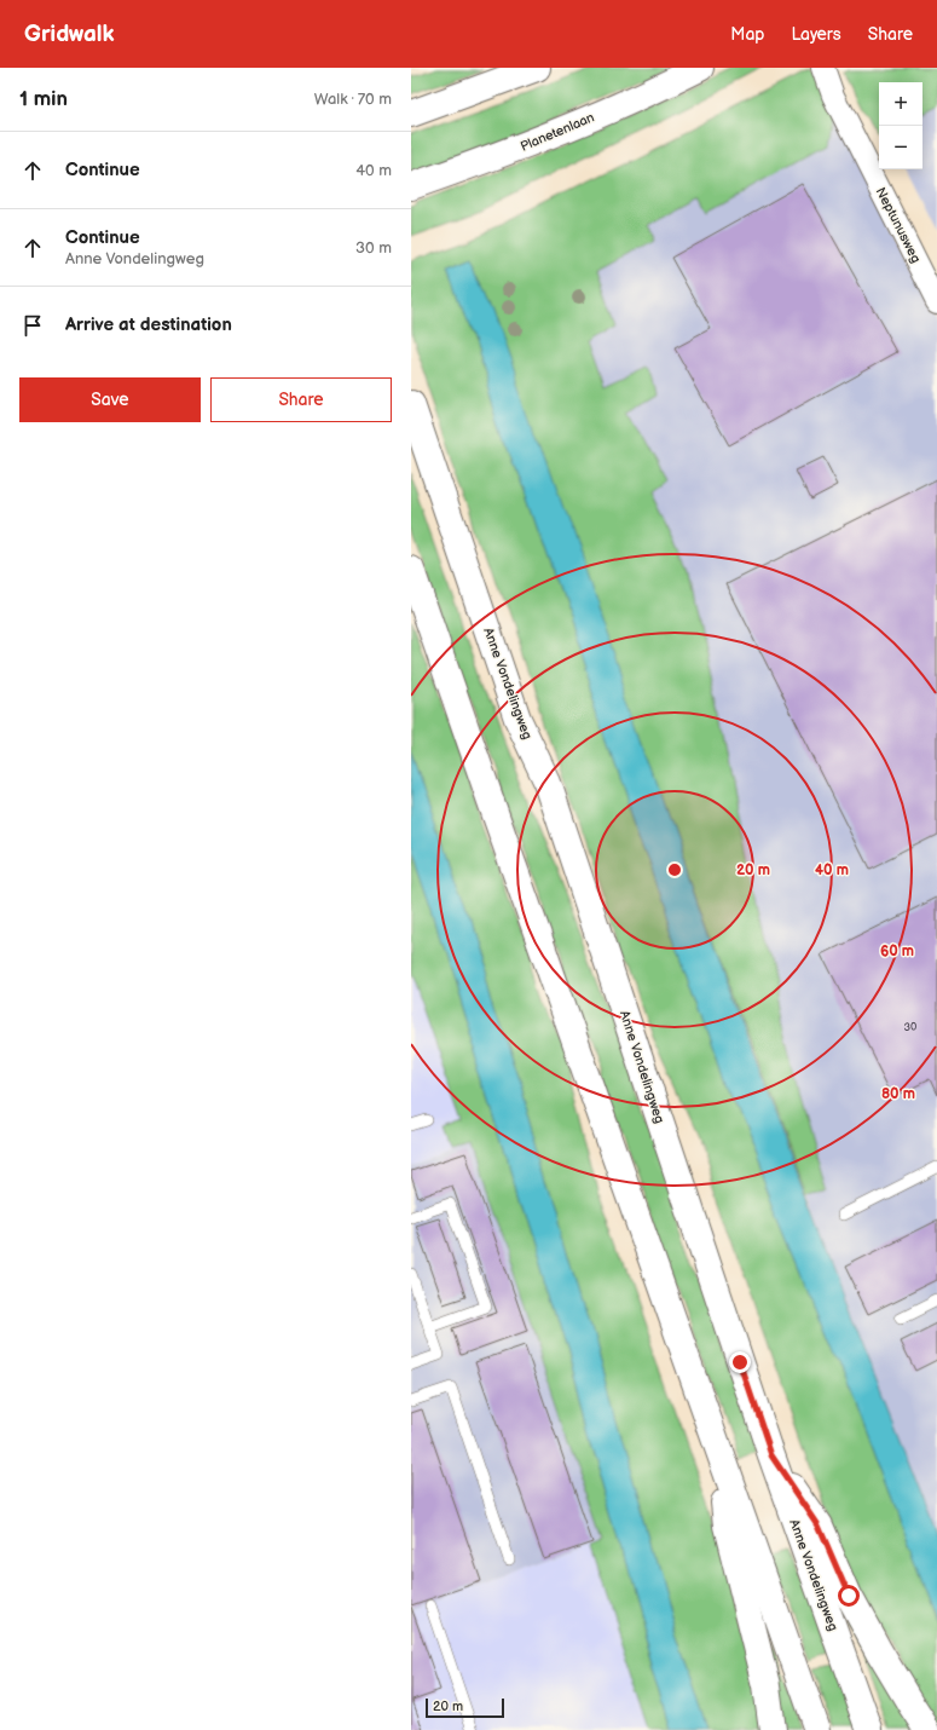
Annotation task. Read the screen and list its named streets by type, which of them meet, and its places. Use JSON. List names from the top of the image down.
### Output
{
  "streets": {
    "main road": ["Planetenlaan", "Anne Vondelingweg"],
    "street": ["Neptunusweg"]
  },
  "house_numbers": ["30"],
  "scale_bar": "20 m",
  "page": {
    "header": "Gridwalk",
    "nav": ["Map", "Layers", "Share"],
    "heading": ["1 min", "Walk · 70 m"],
    "map_buttons": ["+", "−"],
    "list": [
      ["Continue", "40 m"],
      ["Continue", "Anne Vondelingweg", "30 m"],
      "Arrive at destination"
    ],
    "buttons": ["Save", "Share"],
    "scale": "20 m"
  },
  "rings": [
    "20 m",
    "40 m",
    "60 m",
    "80 m"
  ]
}
